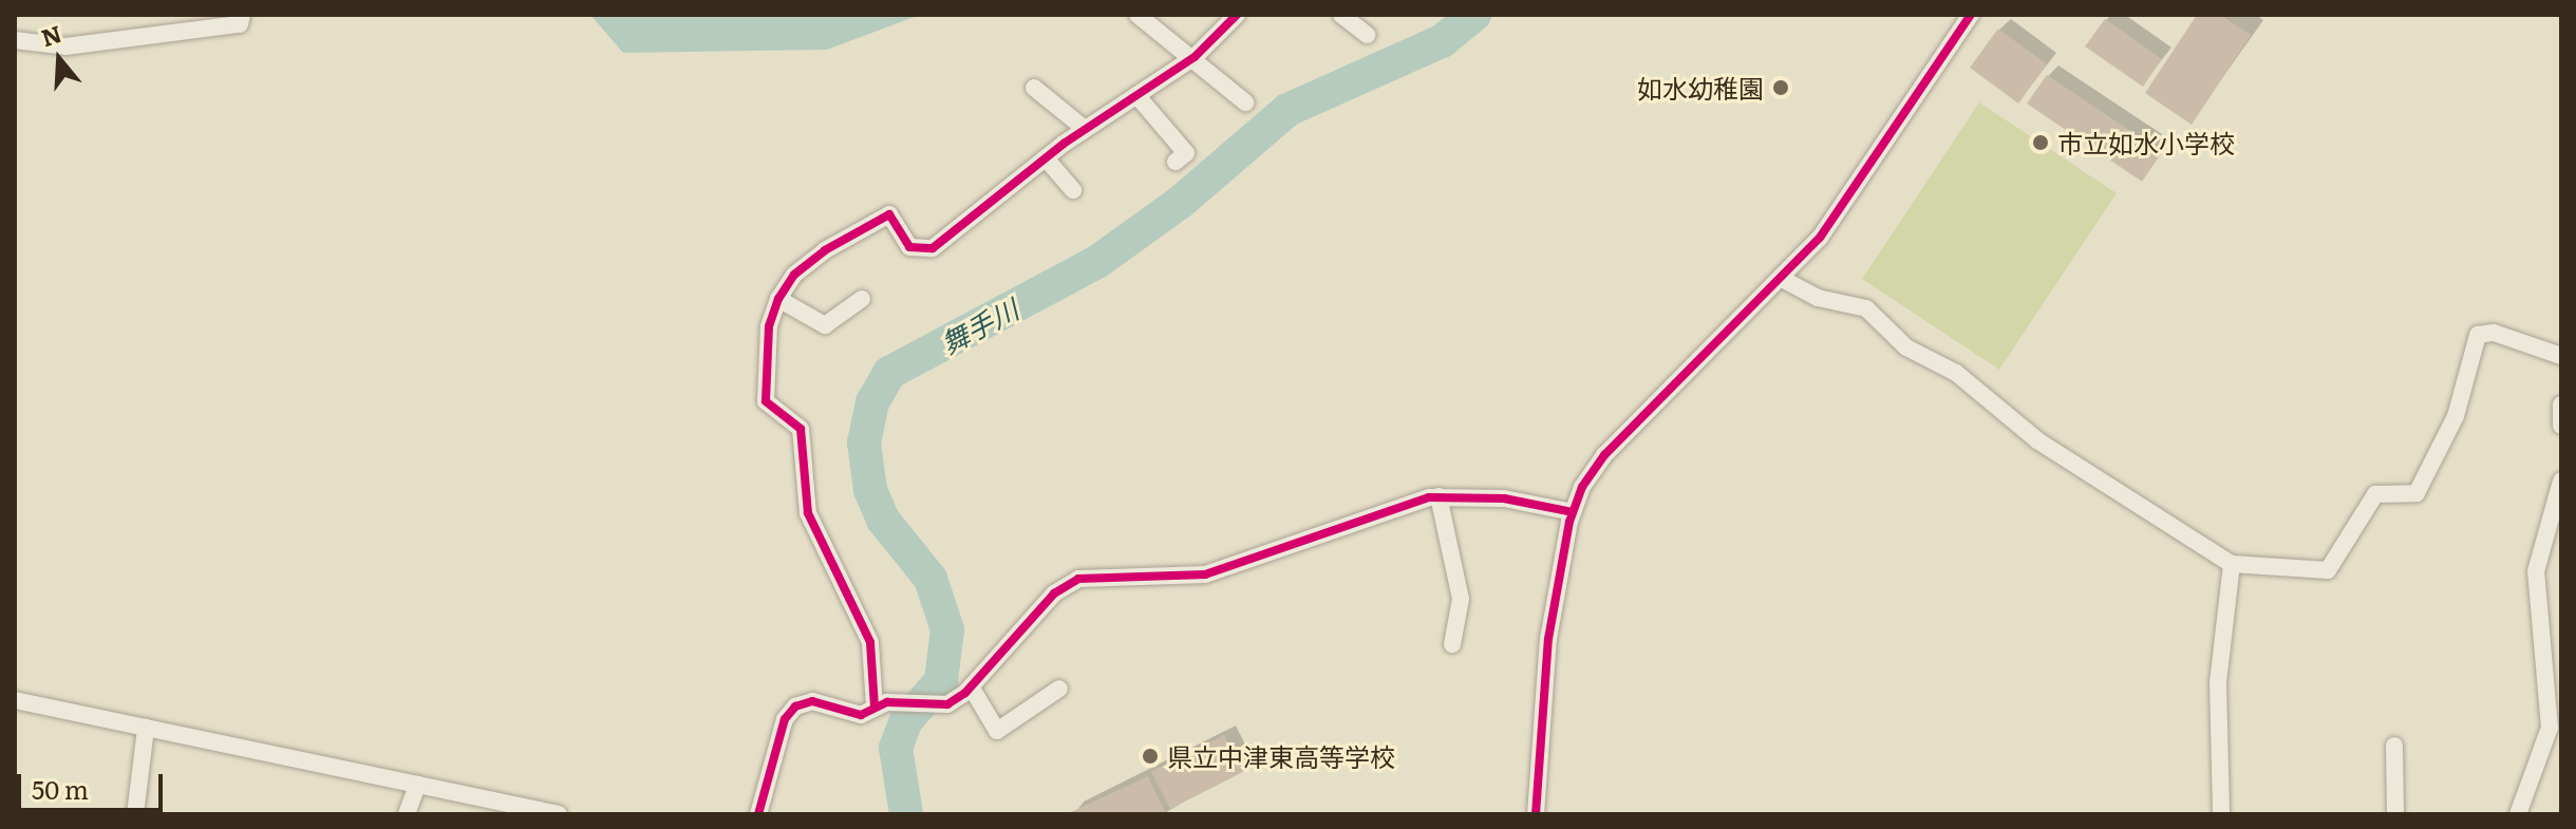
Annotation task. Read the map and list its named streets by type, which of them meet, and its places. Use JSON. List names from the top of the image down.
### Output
{
  "water": ["舞手川"],
  "places": ["如水幼稚園", "市立如水小学校", "県立中津東高等学校"],
  "scale_bar": "50 m",
  "north": "top"
}
